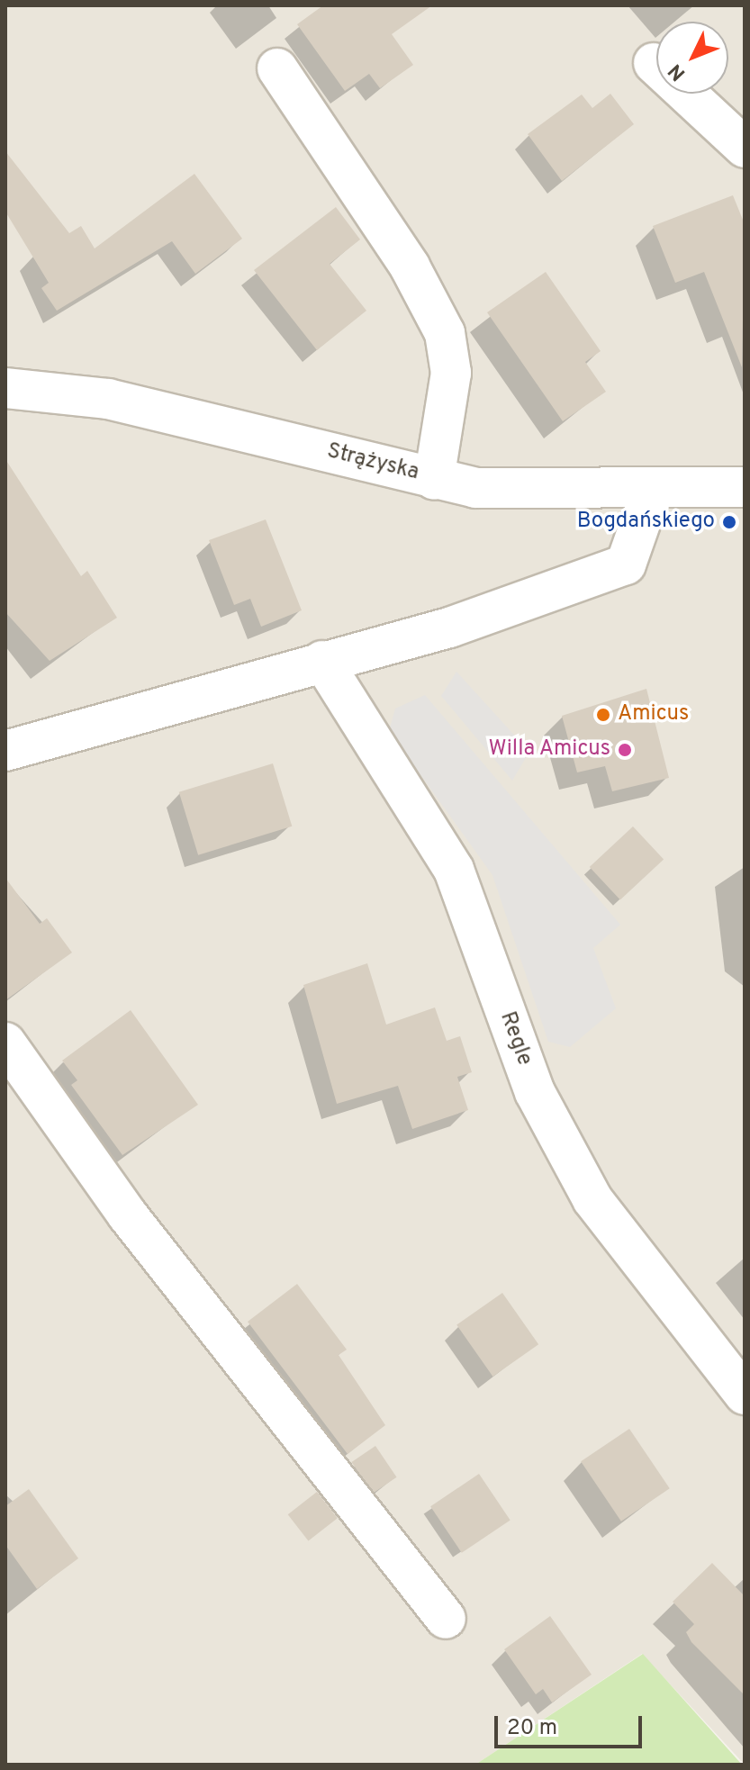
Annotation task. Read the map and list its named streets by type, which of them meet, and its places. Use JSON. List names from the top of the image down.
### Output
{
  "streets": {
    "street": ["Strążyska", "Regle"]
  },
  "places": ["Bogdańskiego", "Amicus", "Willa Amicus"],
  "scale_bar": "20 m",
  "north": "bottom left"
}
